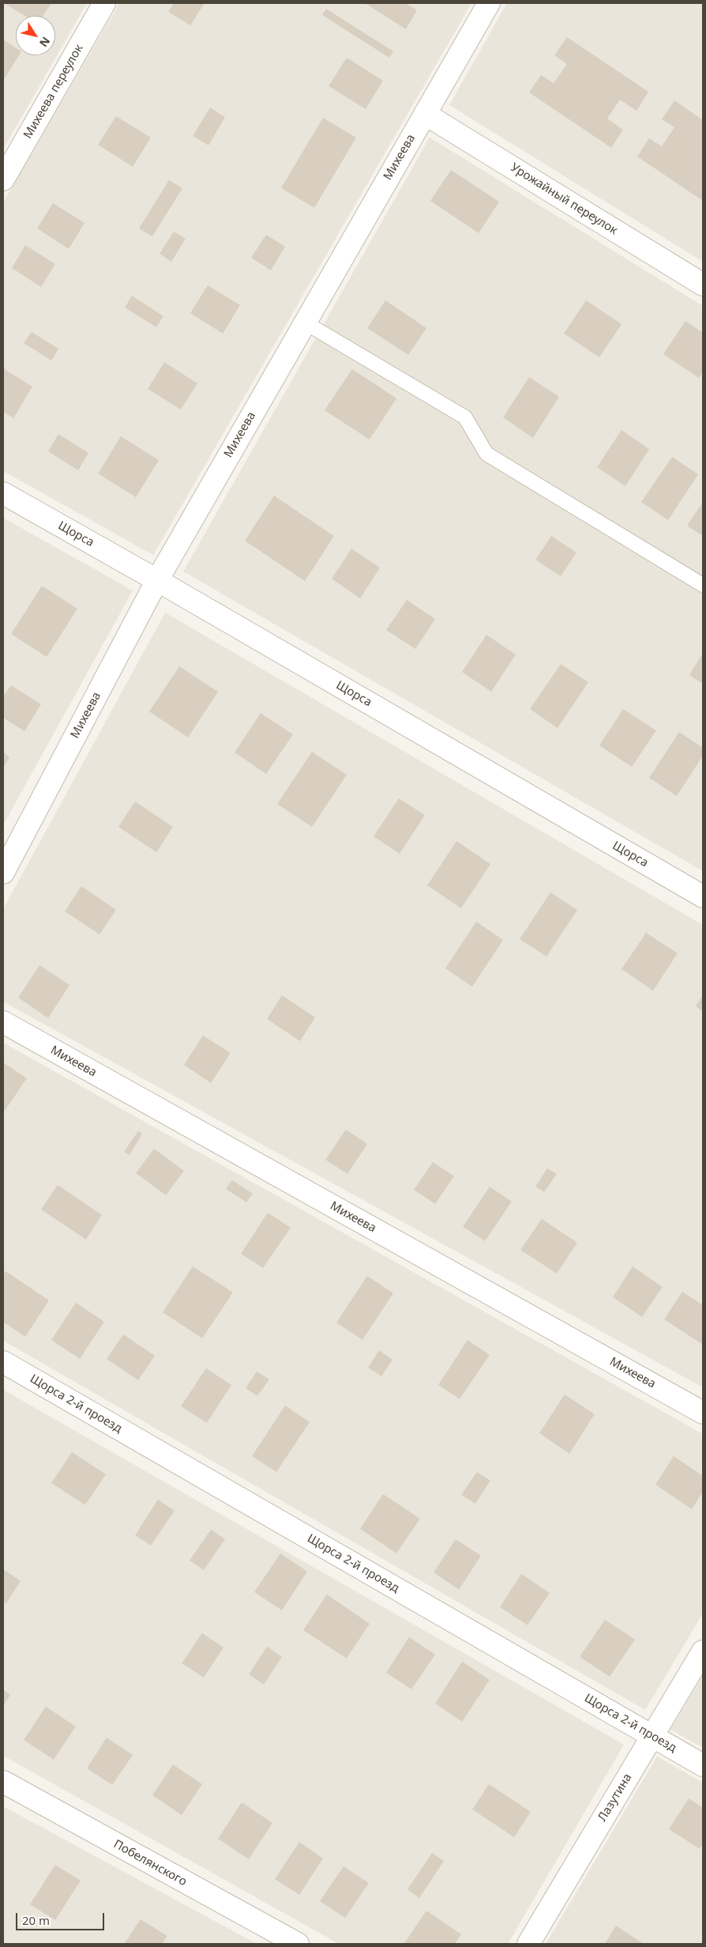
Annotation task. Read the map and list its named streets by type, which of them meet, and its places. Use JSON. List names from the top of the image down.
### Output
{
  "streets": {
    "street": [
      "Михеева переулок",
      "Михеева",
      "Урожайный переулок",
      "Щорса",
      "Щорса 2-й проезд",
      "Лазутина",
      "Побелянского"
    ]
  },
  "crossings": [
    ["Михеева", "Урожайный переулок"],
    ["Михеева", "Щорса"],
    ["Щорса 2-й проезд", "Лазутина"]
  ],
  "scale_bar": "20 m",
  "north": "bottom right"
}
